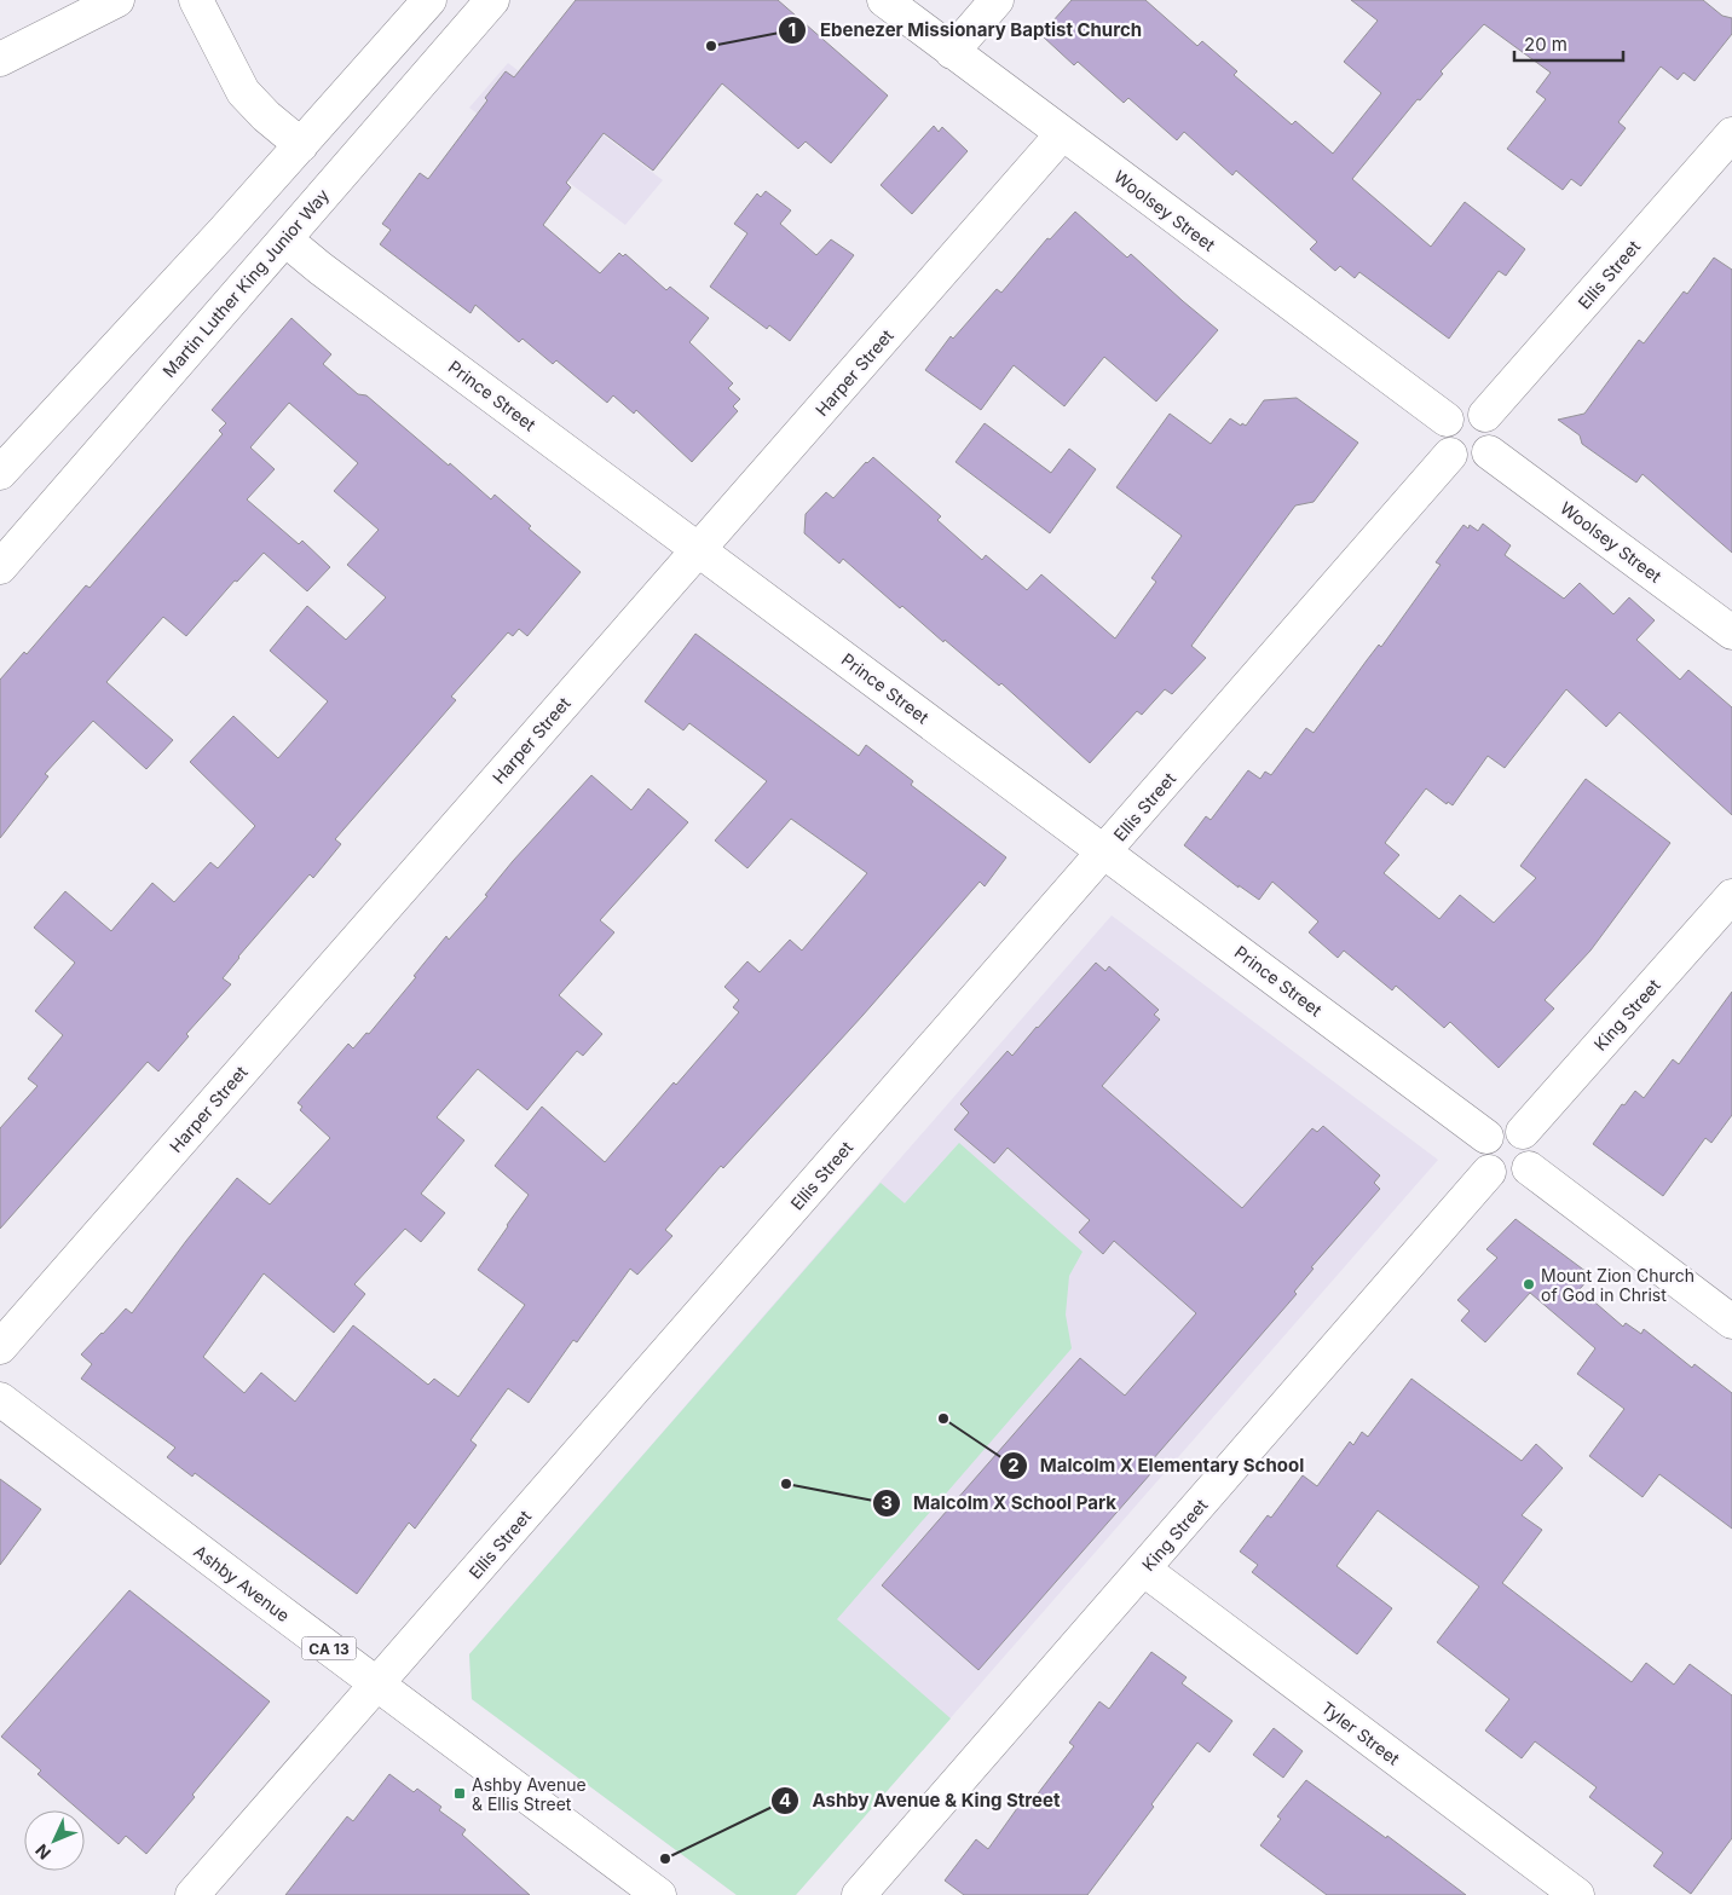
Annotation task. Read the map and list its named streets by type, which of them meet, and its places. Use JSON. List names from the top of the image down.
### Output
{
  "streets": {
    "street": [
      "Woolsey Street",
      "Ellis Street",
      "Martin Luther King Junior Way",
      "Harper Street",
      "Prince Street",
      "King Street",
      "Ashby Avenue",
      "CA 13",
      "Tyler Street"
    ]
  },
  "crossings": [
    ["Woolsey Street", "Ellis Street"],
    ["Woolsey Street", "Harper Street"],
    ["Ellis Street", "Prince Street"],
    ["Ellis Street", "Ashby Avenue"],
    ["Martin Luther King Junior Way", "Prince Street"],
    ["Harper Street", "Prince Street"],
    ["Prince Street", "King Street"],
    ["King Street", "Tyler Street"]
  ],
  "places": {
    "other": [
      "Ebenezer Missionary Baptist Church",
      "Mount Zion Church of God in Christ",
      "Malcolm X Elementary School",
      "Malcolm X School Park",
      "Ashby Avenue & King Street"
    ],
    "transit": ["Ashby Avenue & Ellis Street"]
  },
  "scale_bar": "20 m",
  "north": "bottom left"
}
